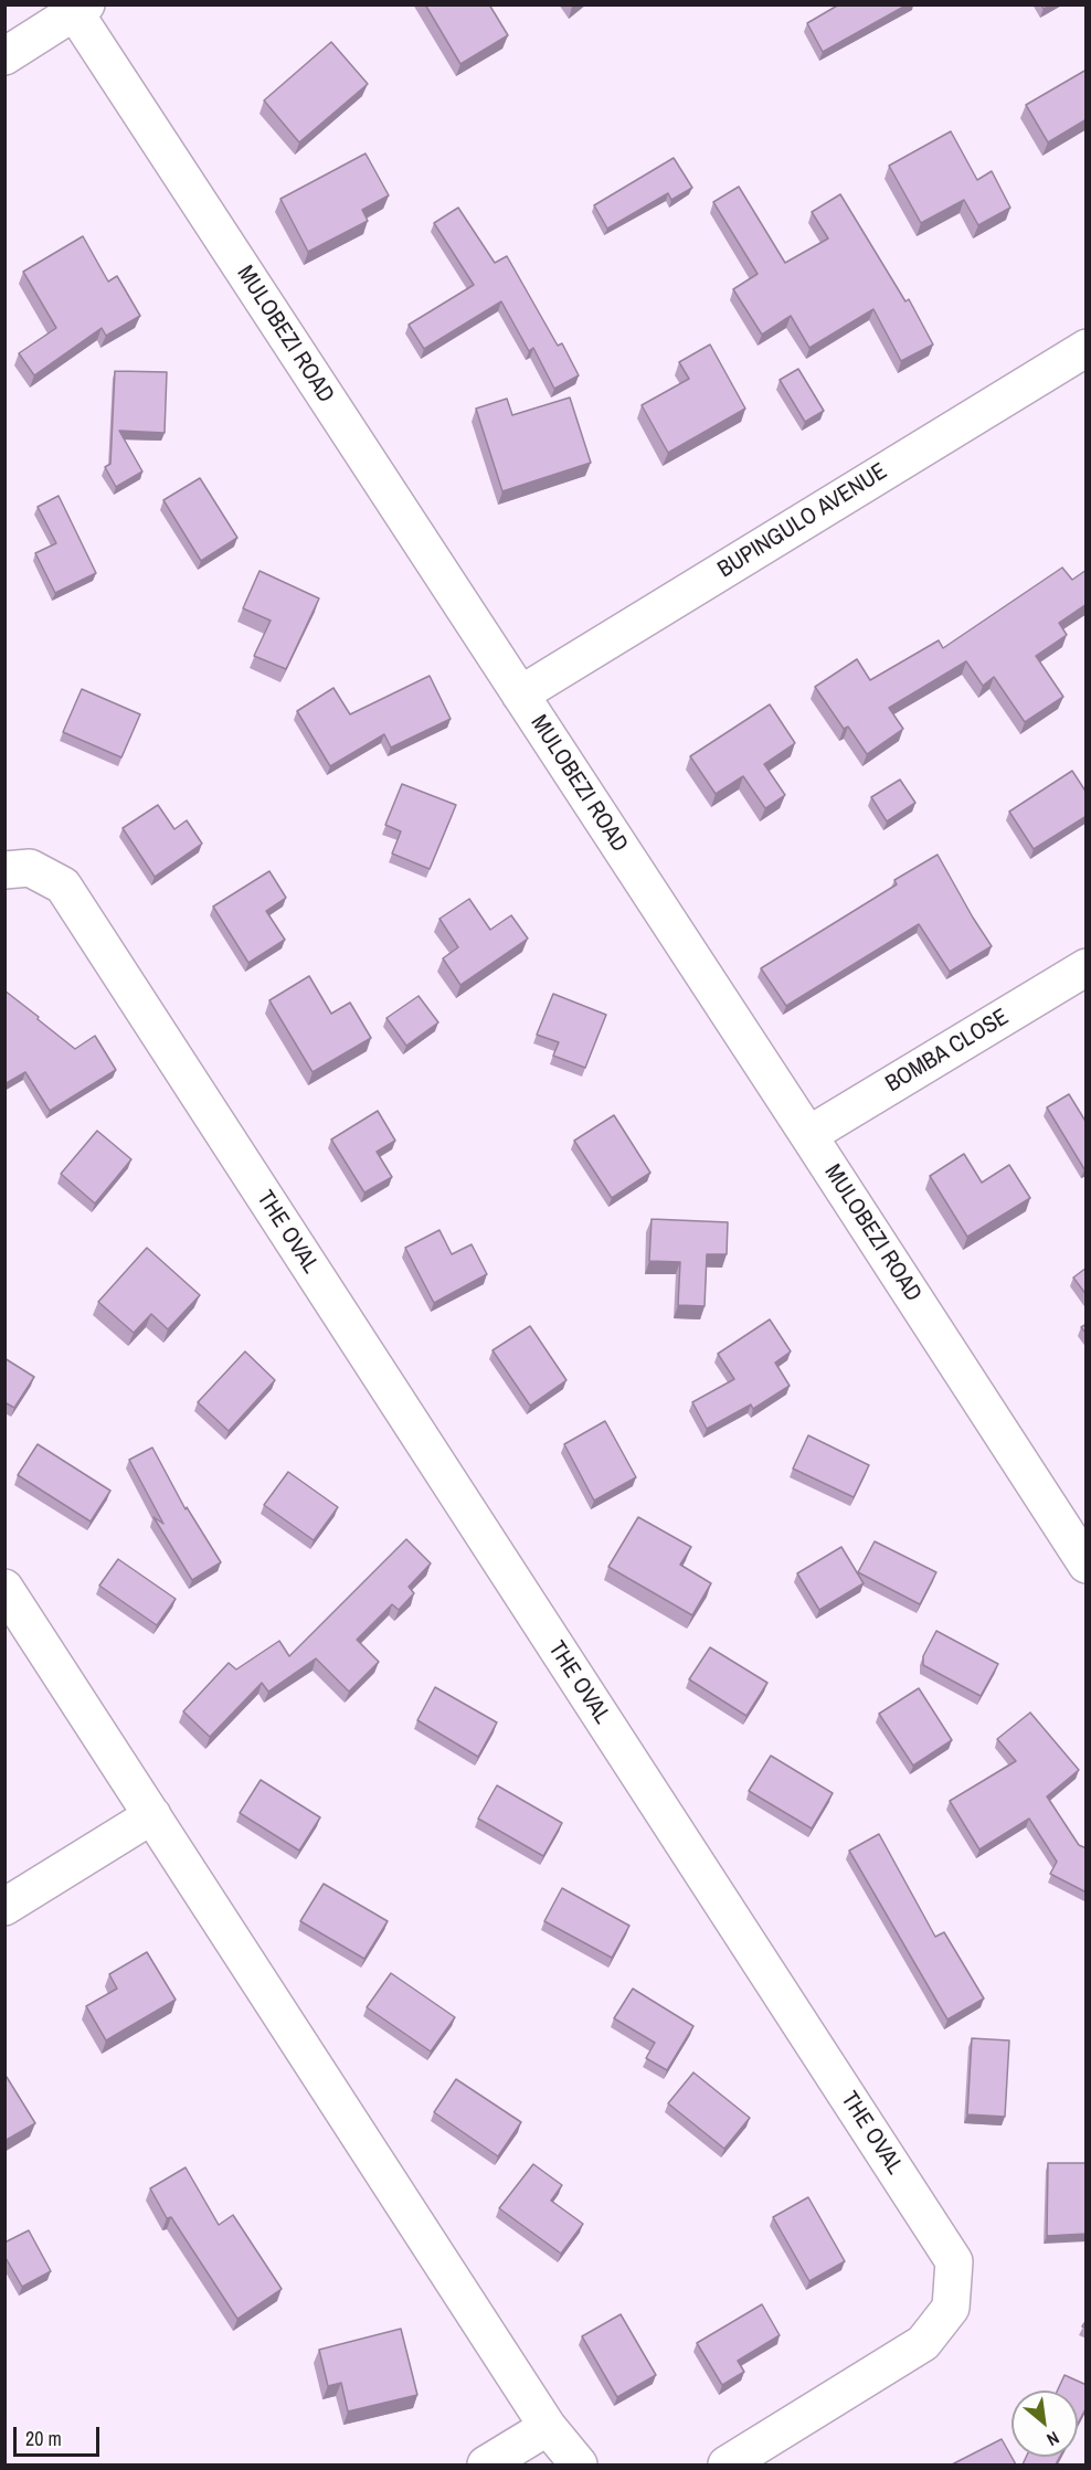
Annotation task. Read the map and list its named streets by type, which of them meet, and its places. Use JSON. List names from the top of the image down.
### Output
{
  "streets": {
    "street": [
      "MULOBEZI ROAD",
      "BUPINGULO AVENUE",
      "BOMBA CLOSE",
      "THE OVAL"
    ]
  },
  "crossings": [
    ["MULOBEZI ROAD", "BUPINGULO AVENUE"],
    ["MULOBEZI ROAD", "BOMBA CLOSE"]
  ],
  "scale_bar": "20 m",
  "north": "bottom right"
}
